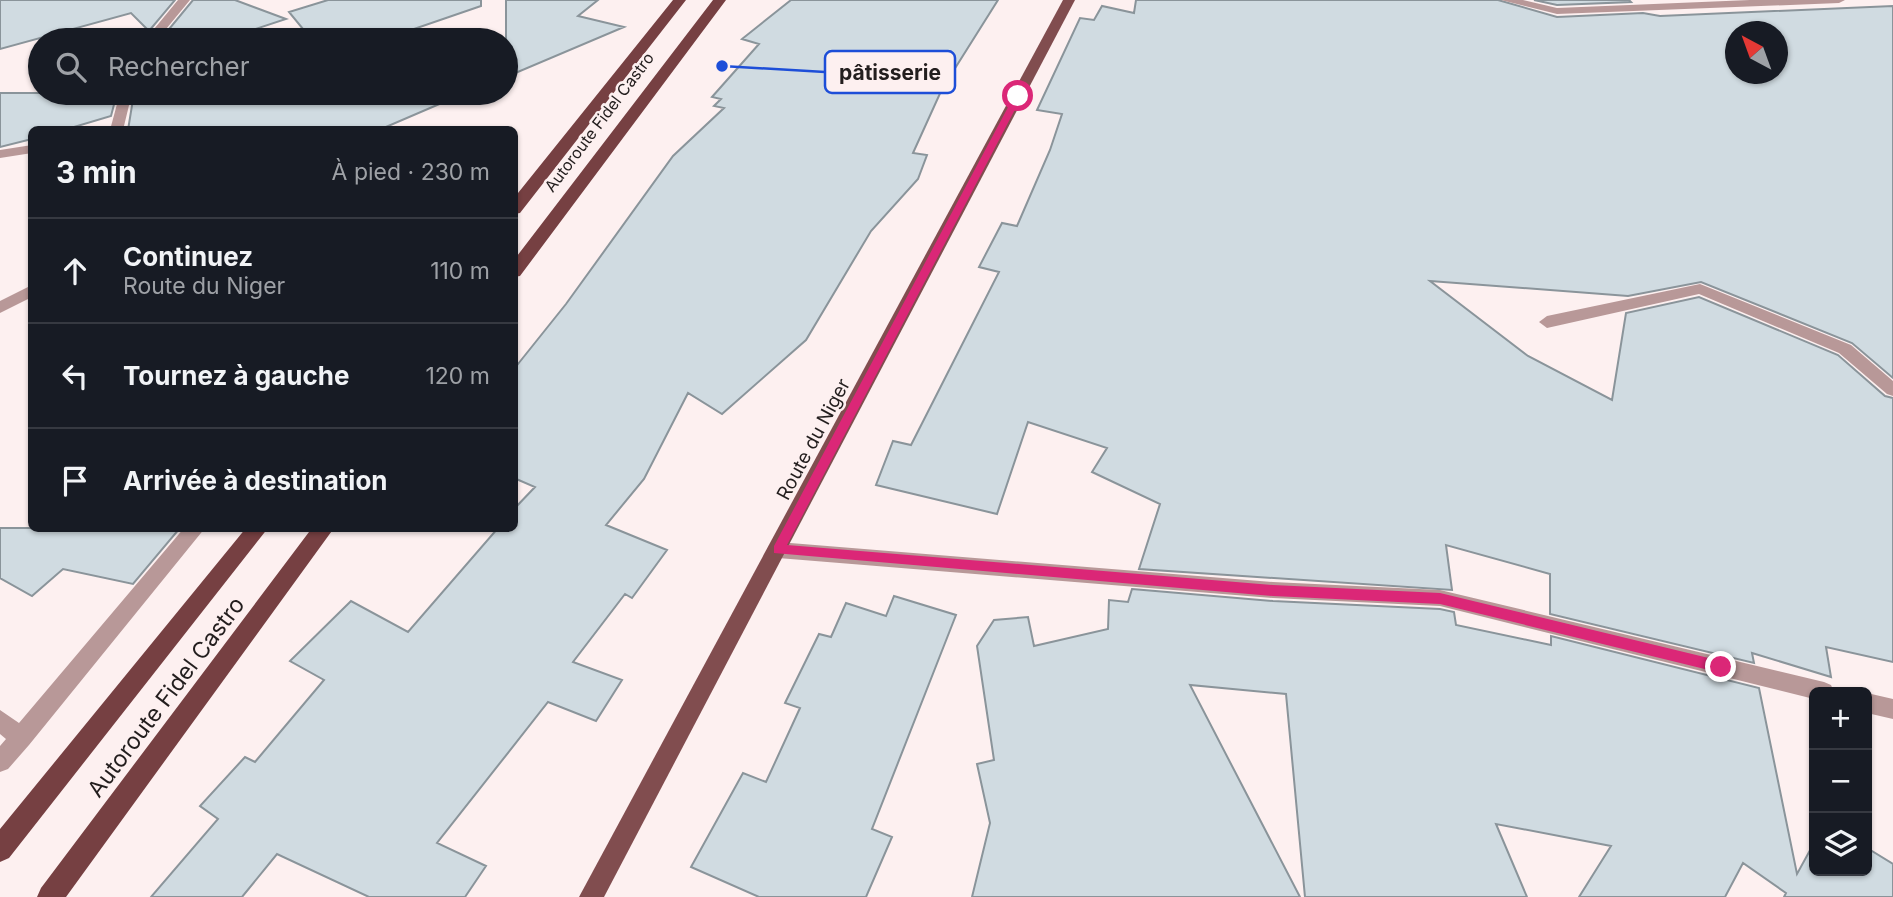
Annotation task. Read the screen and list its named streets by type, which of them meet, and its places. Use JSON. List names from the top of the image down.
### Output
{
  "streets": {
    "highway": ["Autoroute Fidel Castro"],
    "main road": ["Route du Niger"]
  },
  "places": ["pâtisserie"],
  "north": "top left",
  "page": {
    "search": "Rechercher",
    "heading": ["3 min", "À pied · 230 m"],
    "list": [
      ["Continuez", "Route du Niger", "110 m"],
      ["Tournez à gauche", "120 m"],
      "Arrivée à destination"
    ],
    "map_buttons": ["+", "−"]
  }
}
